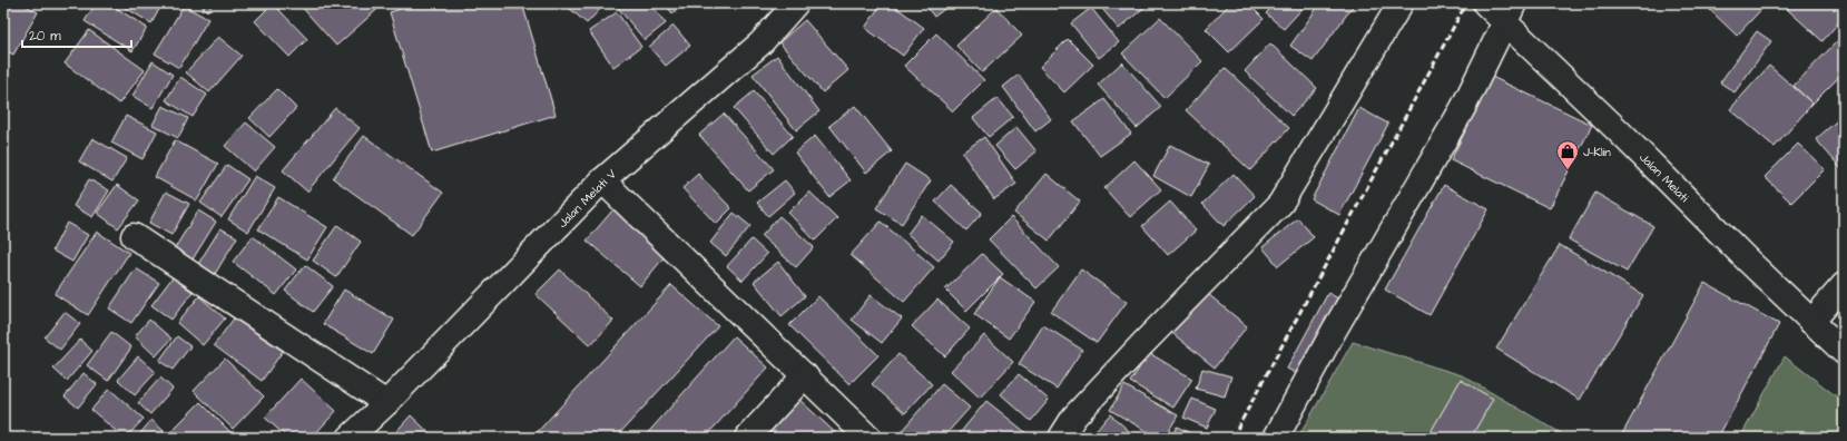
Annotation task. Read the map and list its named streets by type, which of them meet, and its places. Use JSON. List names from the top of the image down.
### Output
{
  "streets": {
    "street": ["Jalan Melati", "Jalan Melati V"]
  },
  "places": {
    "shop": ["J-Klin"]
  },
  "scale_bar": "20 m"
}
